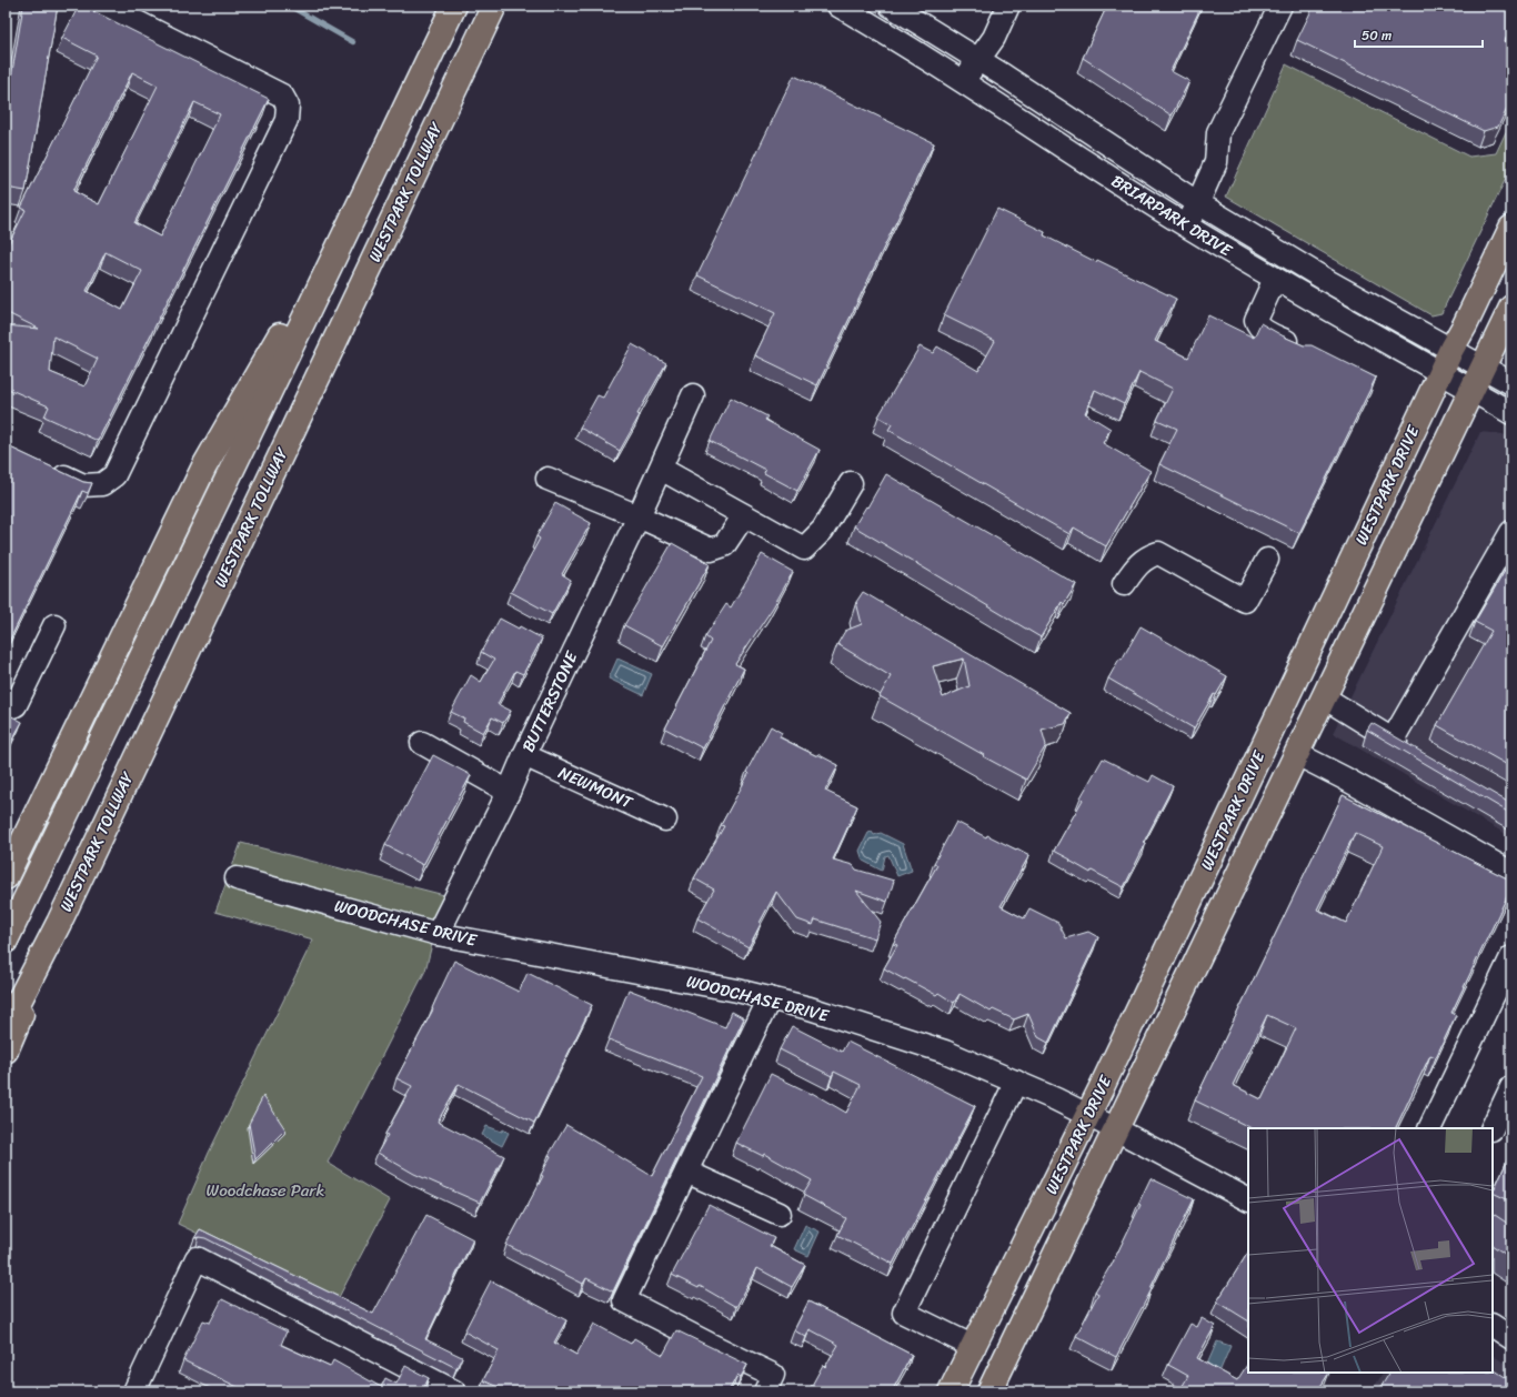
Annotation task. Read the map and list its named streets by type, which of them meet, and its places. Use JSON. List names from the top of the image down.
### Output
{
  "streets": {
    "main road": ["WESTPARK TOLLWAY", "WESTPARK DRIVE"],
    "street": [
      "BRIARPARK DRIVE",
      "BUTTERSTONE",
      "NEWMONT",
      "WOODCHASE DRIVE"
    ]
  },
  "crossings": [
    ["BRIARPARK DRIVE", "WESTPARK DRIVE"],
    ["WESTPARK DRIVE", "WOODCHASE DRIVE"],
    ["BUTTERSTONE", "NEWMONT"],
    ["BUTTERSTONE", "WOODCHASE DRIVE"]
  ],
  "parks": ["Woodchase Park"],
  "scale_bar": "50 m"
}
